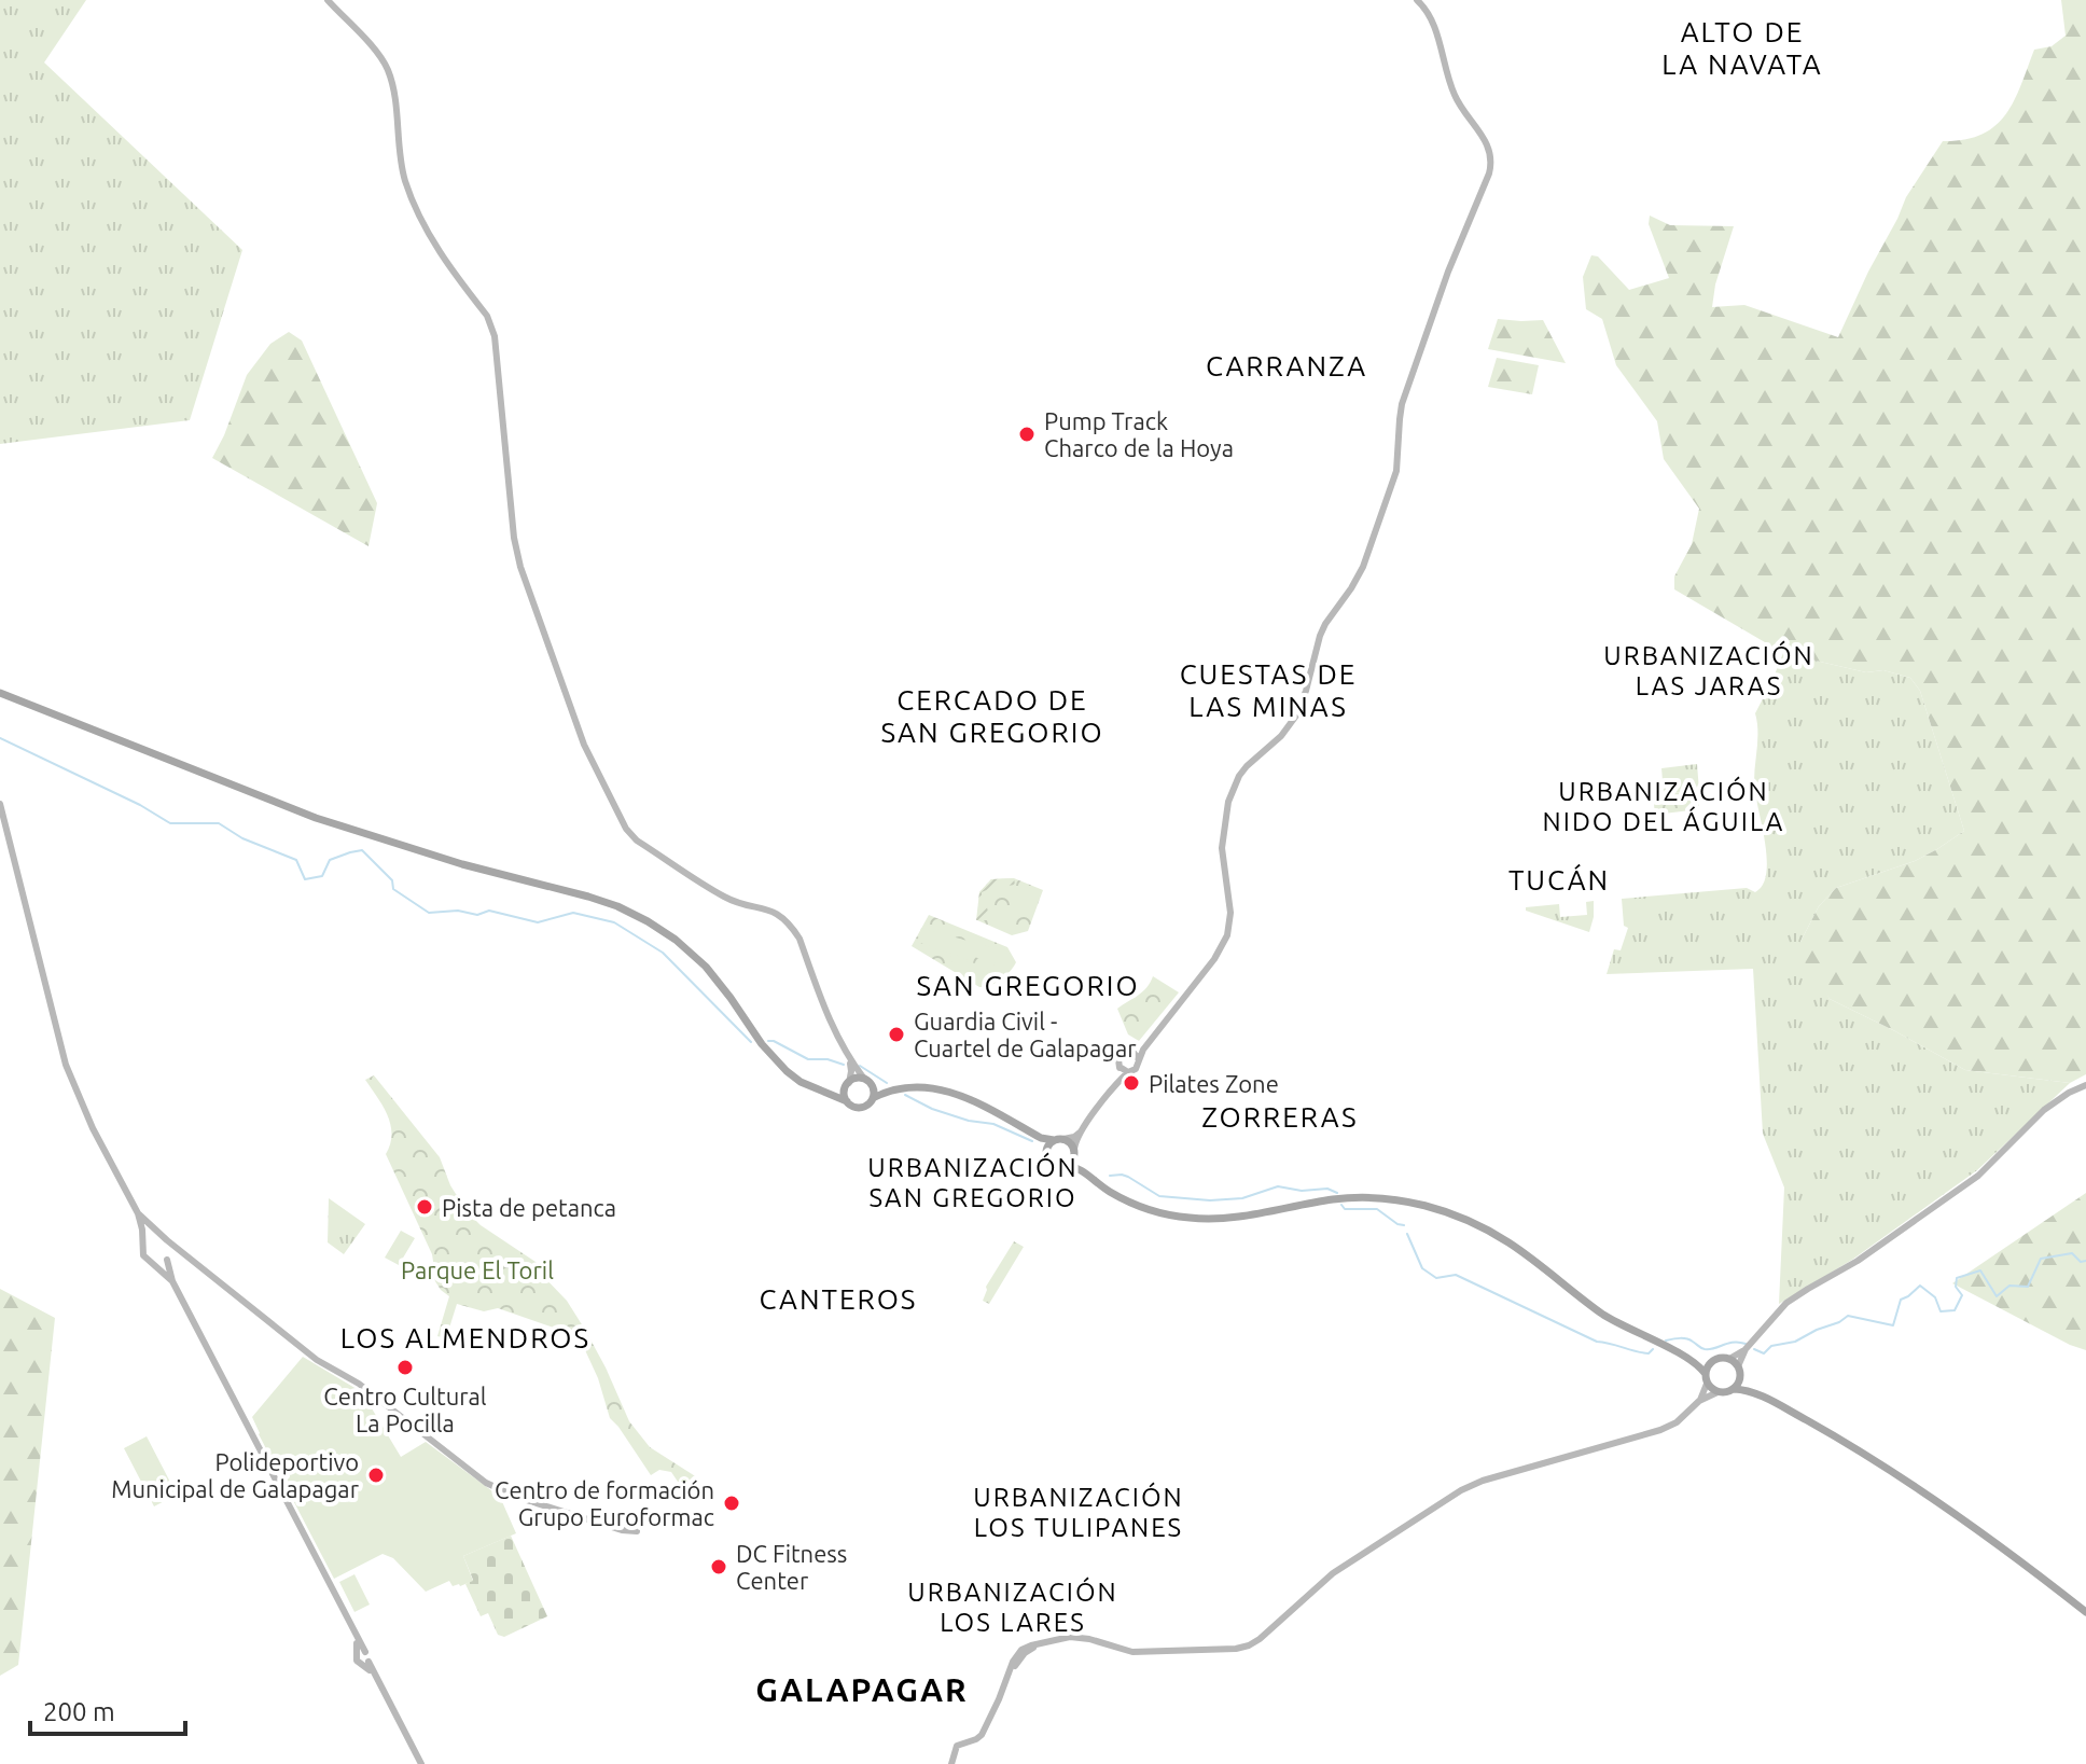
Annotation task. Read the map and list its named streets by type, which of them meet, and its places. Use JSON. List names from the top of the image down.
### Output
{
  "districts": [
    "ALTO DE LA NAVATA",
    "CARRANZA",
    "URBANIZACIÓN LAS JARAS",
    "CUESTAS DE LAS MINAS",
    "CERCADO DE SAN GREGORIO",
    "URBANIZACIÓN NIDO DEL ÁGUILA",
    "TUCÁN",
    "SAN GREGORIO",
    "ZORRERAS",
    "URBANIZACIÓN SAN GREGORIO",
    "CANTEROS",
    "LOS ALMENDROS",
    "URBANIZACIÓN LOS TULIPANES",
    "URBANIZACIÓN LOS LARES",
    "GALAPAGAR"
  ],
  "parks": ["Parque El Toril"],
  "places": [
    "Pump Track Charco de la Hoya",
    "Guardia Civil - Cuartel de Galapagar",
    "Pilates Zone",
    "Pista de petanca",
    "Centro Cultural La Pocilla",
    "Polideportivo Municipal de Galapagar",
    "Centro de formación Grupo Euroformac",
    "DC Fitness Center"
  ],
  "scale_bar": "200 m"
}
